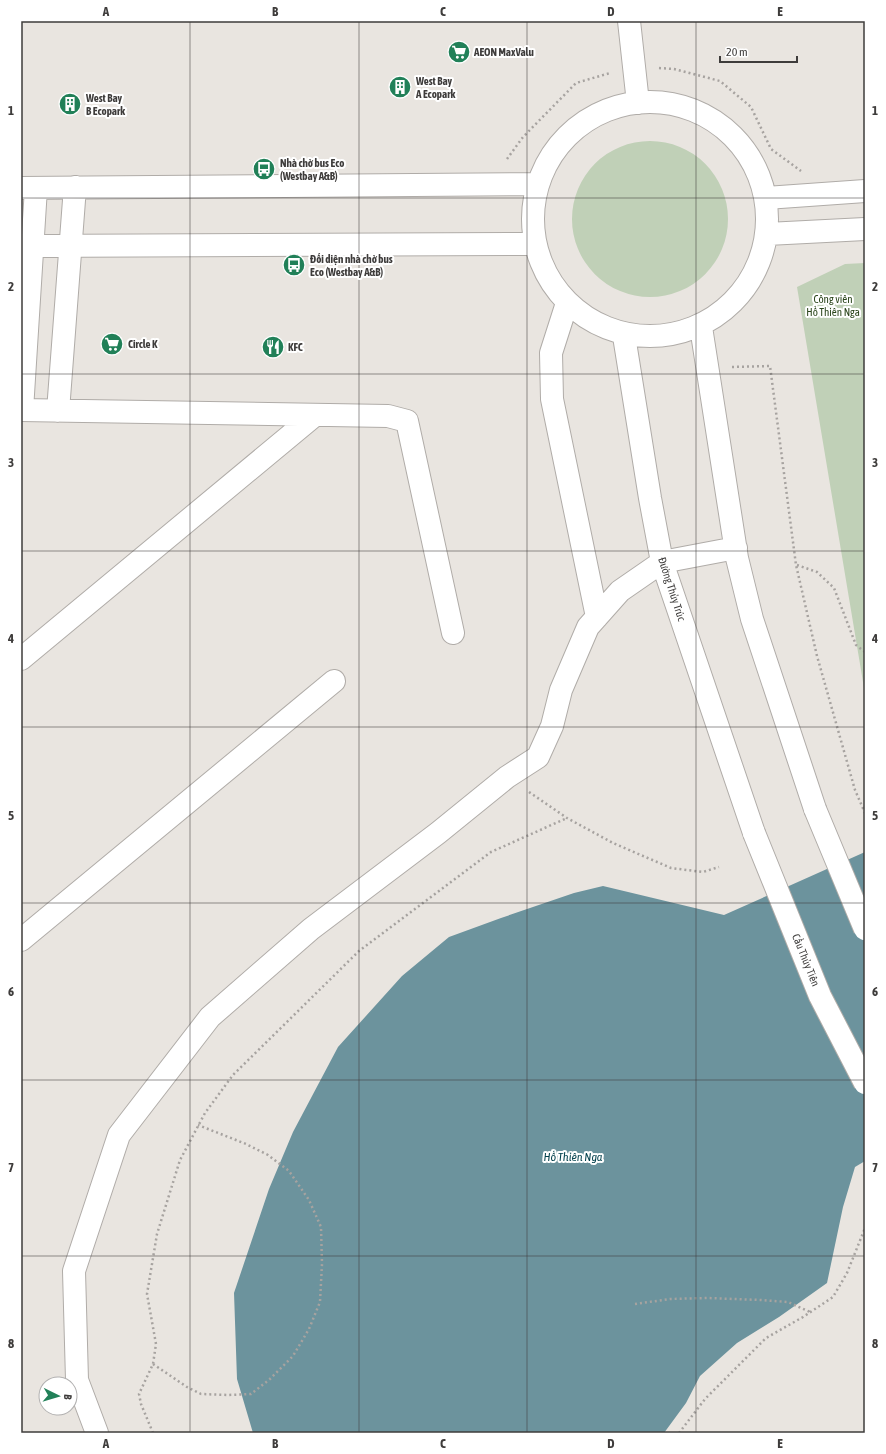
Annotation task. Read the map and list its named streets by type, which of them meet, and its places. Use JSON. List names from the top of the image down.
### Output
{
  "streets": {
    "street": ["Đường Thủy Trúc", "Cầu Thủy Tiên"]
  },
  "crossings": [
    ["Đường Thủy Trúc", "Cầu Thủy Tiên"]
  ],
  "water": ["Hồ Thiên Nga"],
  "parks": ["Công viên Hồ Thiên Nga"],
  "places": {
    "supermarket": ["AEON MaxValu", "Circle K"],
    "building": ["West Bay A Ecopark", "West Bay B Ecopark"],
    "bus stop": ["Nhà chờ bus Eco (Westbay A&B)", "Đối diện nhà chờ bus Eco (Westbay A&B)"],
    "restaurant": ["KFC"]
  },
  "scale_bar": "20 m",
  "north": "right",
  "grid": {
    "columns": [
      "A",
      "B",
      "C",
      "D",
      "E"
    ],
    "rows": [
      "1",
      "2",
      "3",
      "4",
      "5",
      "6",
      "7",
      "8"
    ]
  }
}
